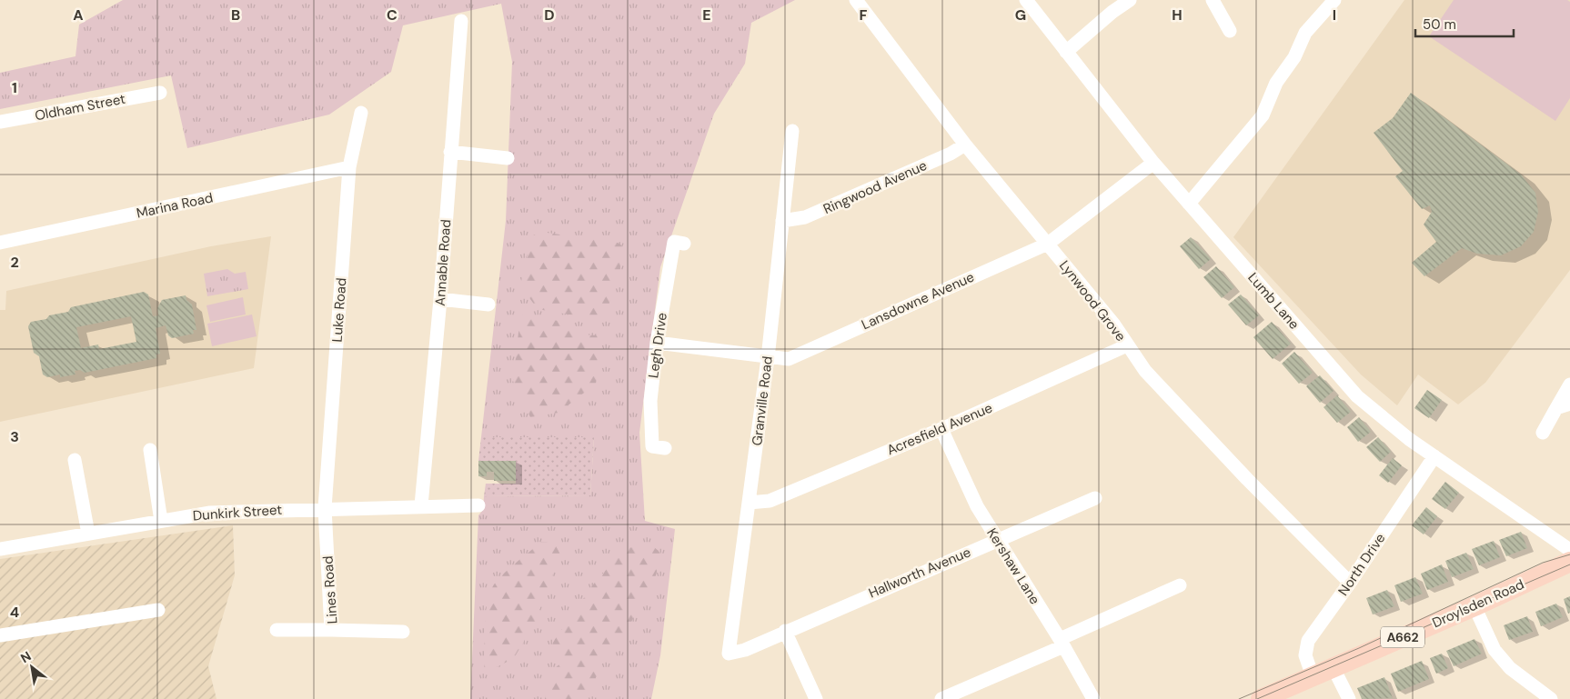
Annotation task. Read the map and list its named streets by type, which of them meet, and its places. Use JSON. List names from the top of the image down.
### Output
{
  "streets": {
    "main road": ["Droylsden Road", "A662"],
    "street": [
      "Oldham Street",
      "Ringwood Avenue",
      "Marina Road",
      "Annable Road",
      "Lansdowne Avenue",
      "Lynwood Grove",
      "Lumb Lane",
      "Luke Road",
      "Legh Drive",
      "Granville Road",
      "Acresfield Avenue",
      "Dunkirk Street",
      "North Drive",
      "Kershaw Lane",
      "Hallworth Avenue",
      "Lines Road"
    ]
  },
  "crossings": [
    ["Ringwood Avenue", "Lynwood Grove"],
    ["Ringwood Avenue", "Granville Road"],
    ["Marina Road", "Luke Road"],
    ["Annable Road", "Dunkirk Street"],
    ["Lansdowne Avenue", "Lynwood Grove"],
    ["Lansdowne Avenue", "Lumb Lane"],
    ["Lansdowne Avenue", "Legh Drive"],
    ["Lansdowne Avenue", "Granville Road"],
    ["Lynwood Grove", "Acresfield Avenue"],
    ["Lynwood Grove", "North Drive"],
    ["Lumb Lane", "North Drive"],
    ["Luke Road", "Dunkirk Street"],
    ["Luke Road", "Lines Road"],
    ["Granville Road", "Acresfield Avenue"],
    ["Granville Road", "Hallworth Avenue"],
    ["Acresfield Avenue", "Kershaw Lane"],
    ["Dunkirk Street", "Lines Road"],
    ["North Drive", "Droylsden Road"],
    ["Kershaw Lane", "Hallworth Avenue"]
  ],
  "scale_bar": "50 m",
  "north": "top left",
  "grid": {
    "columns": [
      "A",
      "B",
      "C",
      "D",
      "E",
      "F",
      "G",
      "H",
      "I"
    ],
    "rows": [
      "1",
      "2",
      "3",
      "4"
    ]
  }
}
